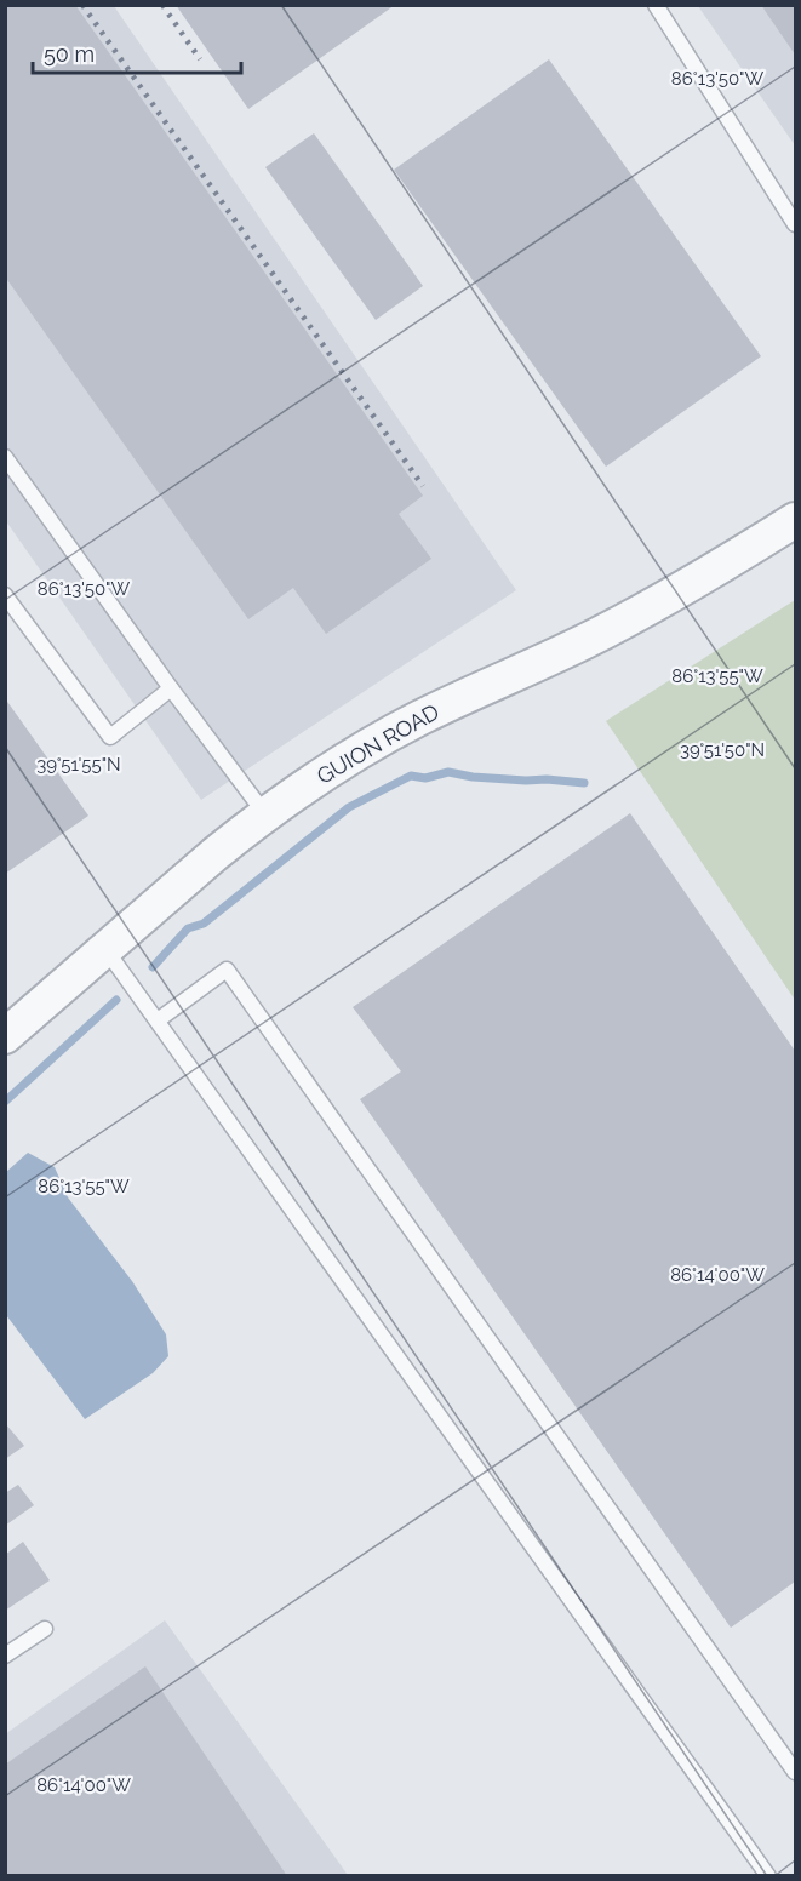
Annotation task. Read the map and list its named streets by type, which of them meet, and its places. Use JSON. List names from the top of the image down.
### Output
{
  "streets": {
    "street": ["GUION ROAD"]
  },
  "scale_bar": "50 m",
  "coordinates": [
    "86°13'50\"W",
    "86°13'55\"W",
    "39°51'50\"N",
    "39°51'55\"N",
    "86°14'00\"W"
  ]
}
